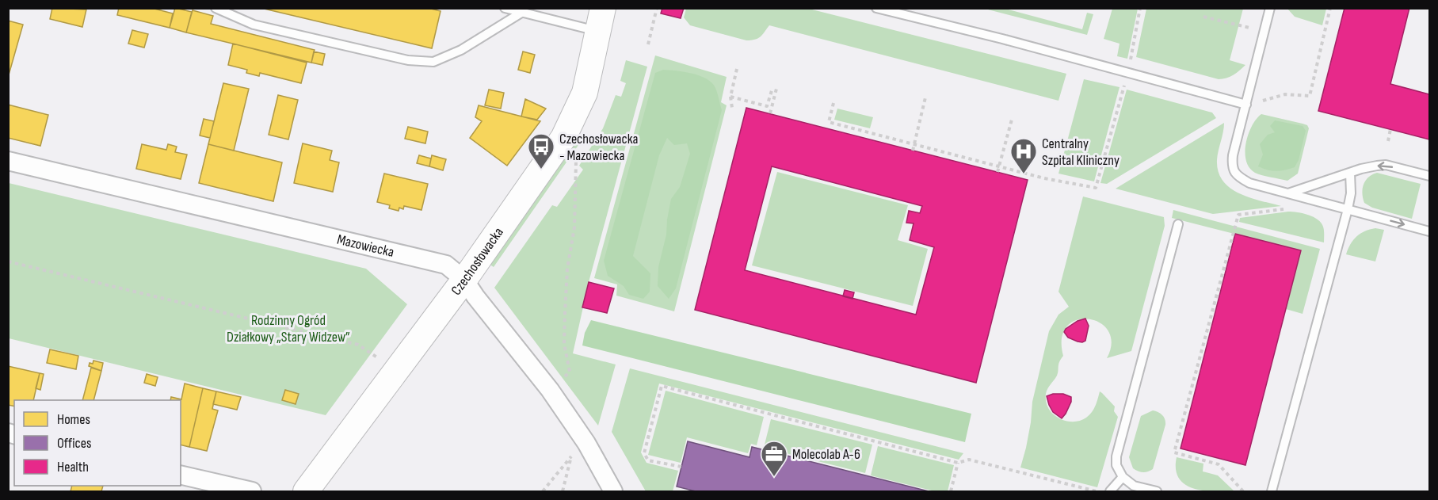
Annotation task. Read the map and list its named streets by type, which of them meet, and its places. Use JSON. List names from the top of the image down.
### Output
{
  "streets": {
    "street": ["Mazowiecka", "Czechosłowacka"]
  },
  "crossings": [
    ["Mazowiecka", "Czechosłowacka"]
  ],
  "parks": ["Rodzinny Ogród Działkowy „Stary Widzew”"],
  "places": {
    "bus stop": ["Czechosłowacka - Mazowiecka"],
    "hospital": ["Centralny Szpital Kliniczny"],
    "office": ["Molecolab A-6"]
  },
  "legend": ["Homes", "Offices", "Health"]
}
